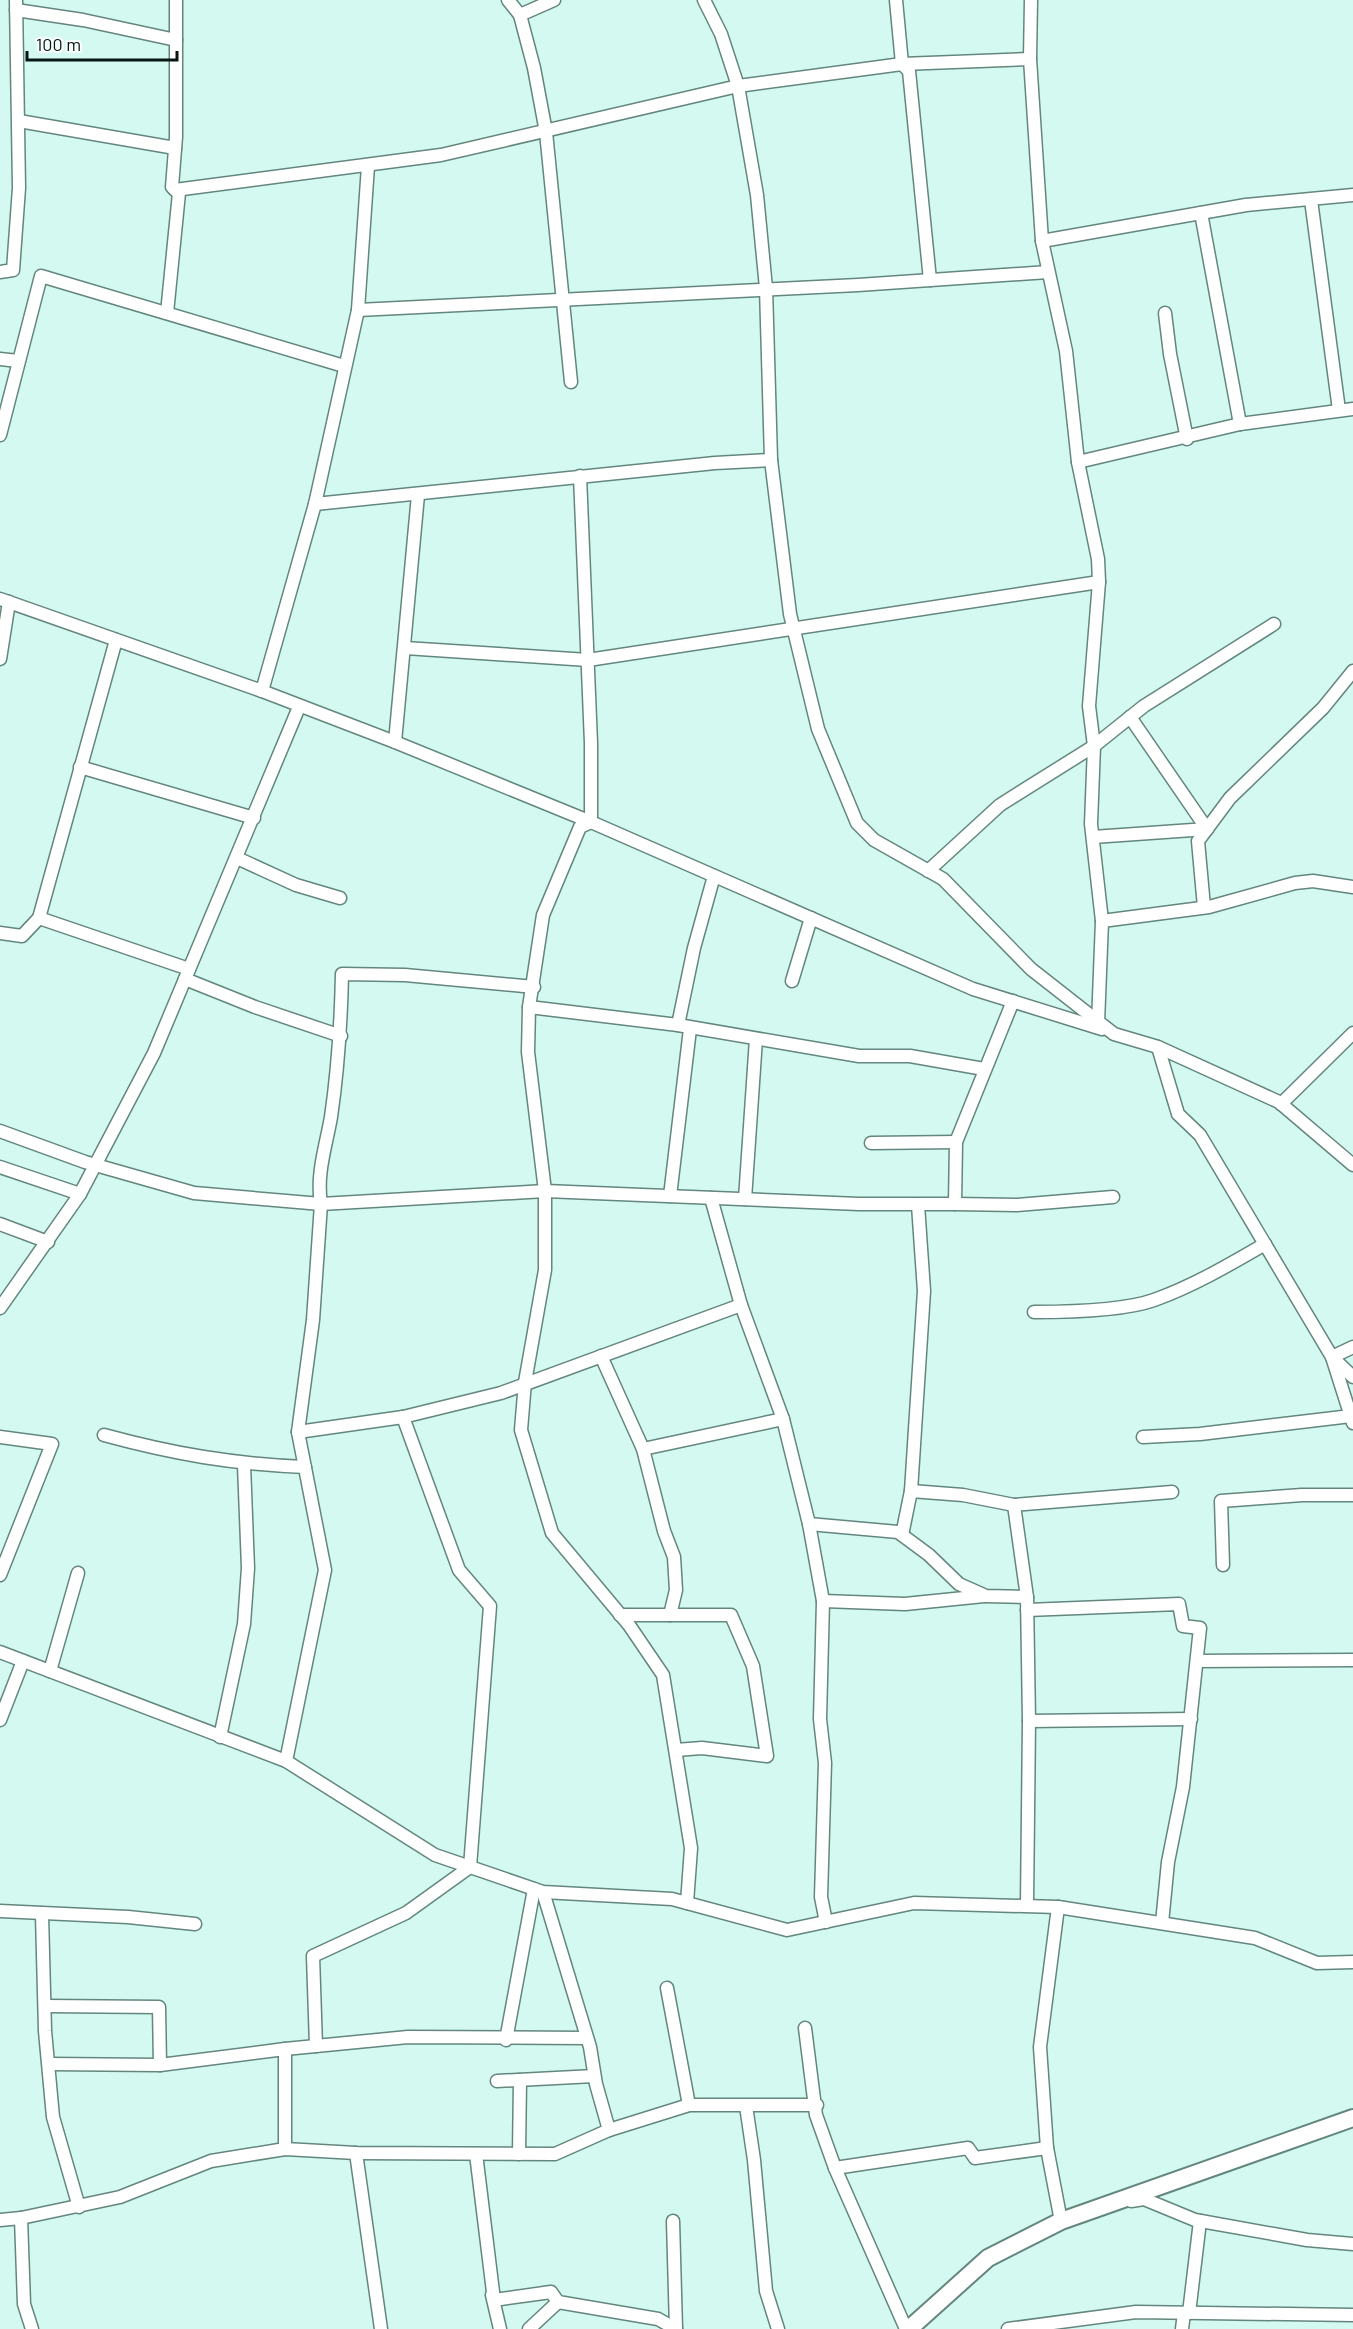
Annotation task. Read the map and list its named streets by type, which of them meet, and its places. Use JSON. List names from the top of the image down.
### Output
{
  "scale_bar": "100 m"
}
